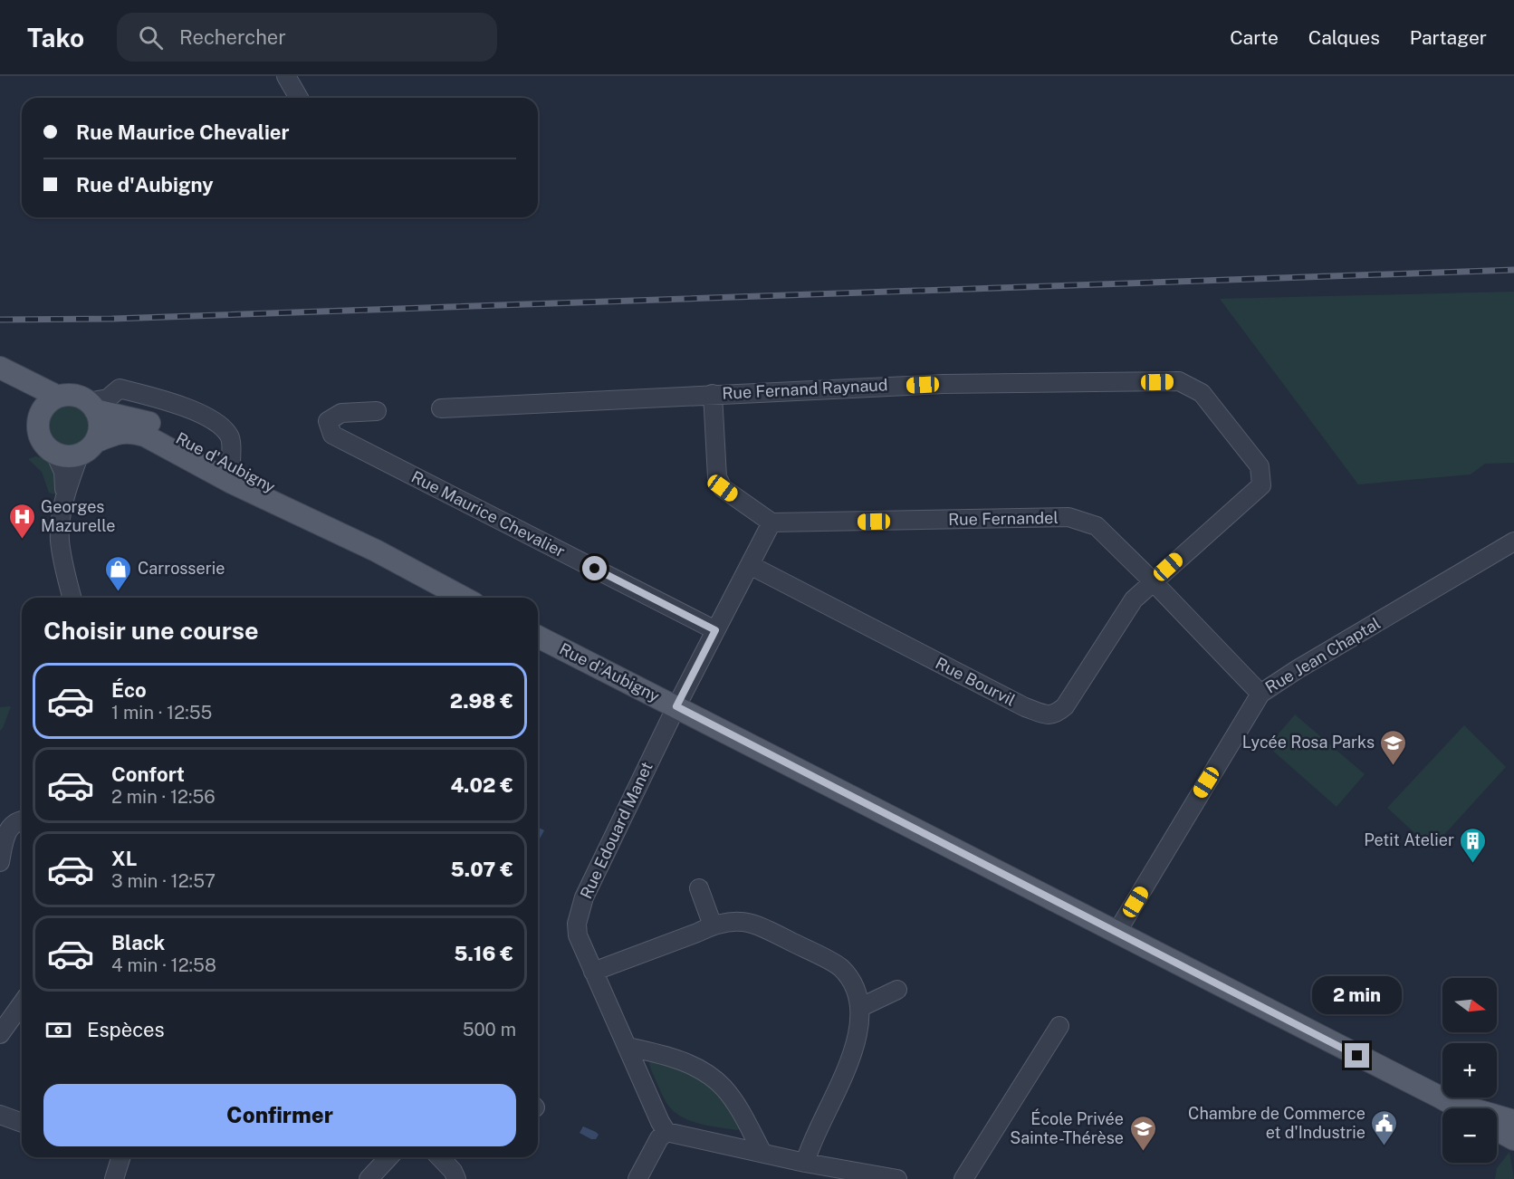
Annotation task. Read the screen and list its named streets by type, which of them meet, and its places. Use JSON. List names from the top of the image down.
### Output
{
  "streets": {
    "main road": ["Rue d'Aubigny"],
    "street": [
      "Rue Fernand Raynaud",
      "Rue Maurice Chevalier",
      "Rue Fernandel",
      "Rue Jean Chaptal",
      "Rue Bourvil",
      "Rue Edouard Manet"
    ]
  },
  "crossings": [
    ["Rue Fernand Raynaud", "Rue Fernandel"],
    ["Rue Fernand Raynaud", "Rue Bourvil"],
    ["Rue d'Aubigny", "Rue Jean Chaptal"],
    ["Rue d'Aubigny", "Rue Edouard Manet"],
    ["Rue Maurice Chevalier", "Rue Edouard Manet"],
    ["Rue Fernandel", "Rue Jean Chaptal"],
    ["Rue Fernandel", "Rue Bourvil"],
    ["Rue Fernandel", "Rue Edouard Manet"],
    ["Rue Bourvil", "Rue Edouard Manet"]
  ],
  "places": {
    "hospital": ["Georges Mazurelle"],
    "shop": ["Carrosserie"],
    "school or university": ["Lycée Rosa Parks", "École Privée Sainte-Thérèse"],
    "building": ["Petit Atelier"],
    "public building": ["Chambre de Commerce et d'Industrie"]
  },
  "north": "right",
  "page": {
    "header": "Tako",
    "search": "Rechercher",
    "nav": ["Carte", "Calques", "Partager"],
    "banner": ["Rue Maurice Chevalier", "Rue d'Aubigny"],
    "heading": "Choisir une course",
    "list": [
      {
        "name": "Éco",
        "note": "1 min · 12:55",
        "value": "2.98 €"
      },
      {
        "name": "Confort",
        "note": "2 min · 12:56",
        "value": "4.02 €"
      },
      {
        "name": "XL",
        "note": "3 min · 12:57",
        "value": "5.07 €"
      },
      {
        "name": "Black",
        "note": "4 min · 12:58",
        "value": "5.16 €"
      }
    ],
    "bubble": "2 min",
    "map_buttons": ["+", "−"],
    "pay": ["Espèces", "500 m"],
    "buttons": "Confirmer"
  }
}
